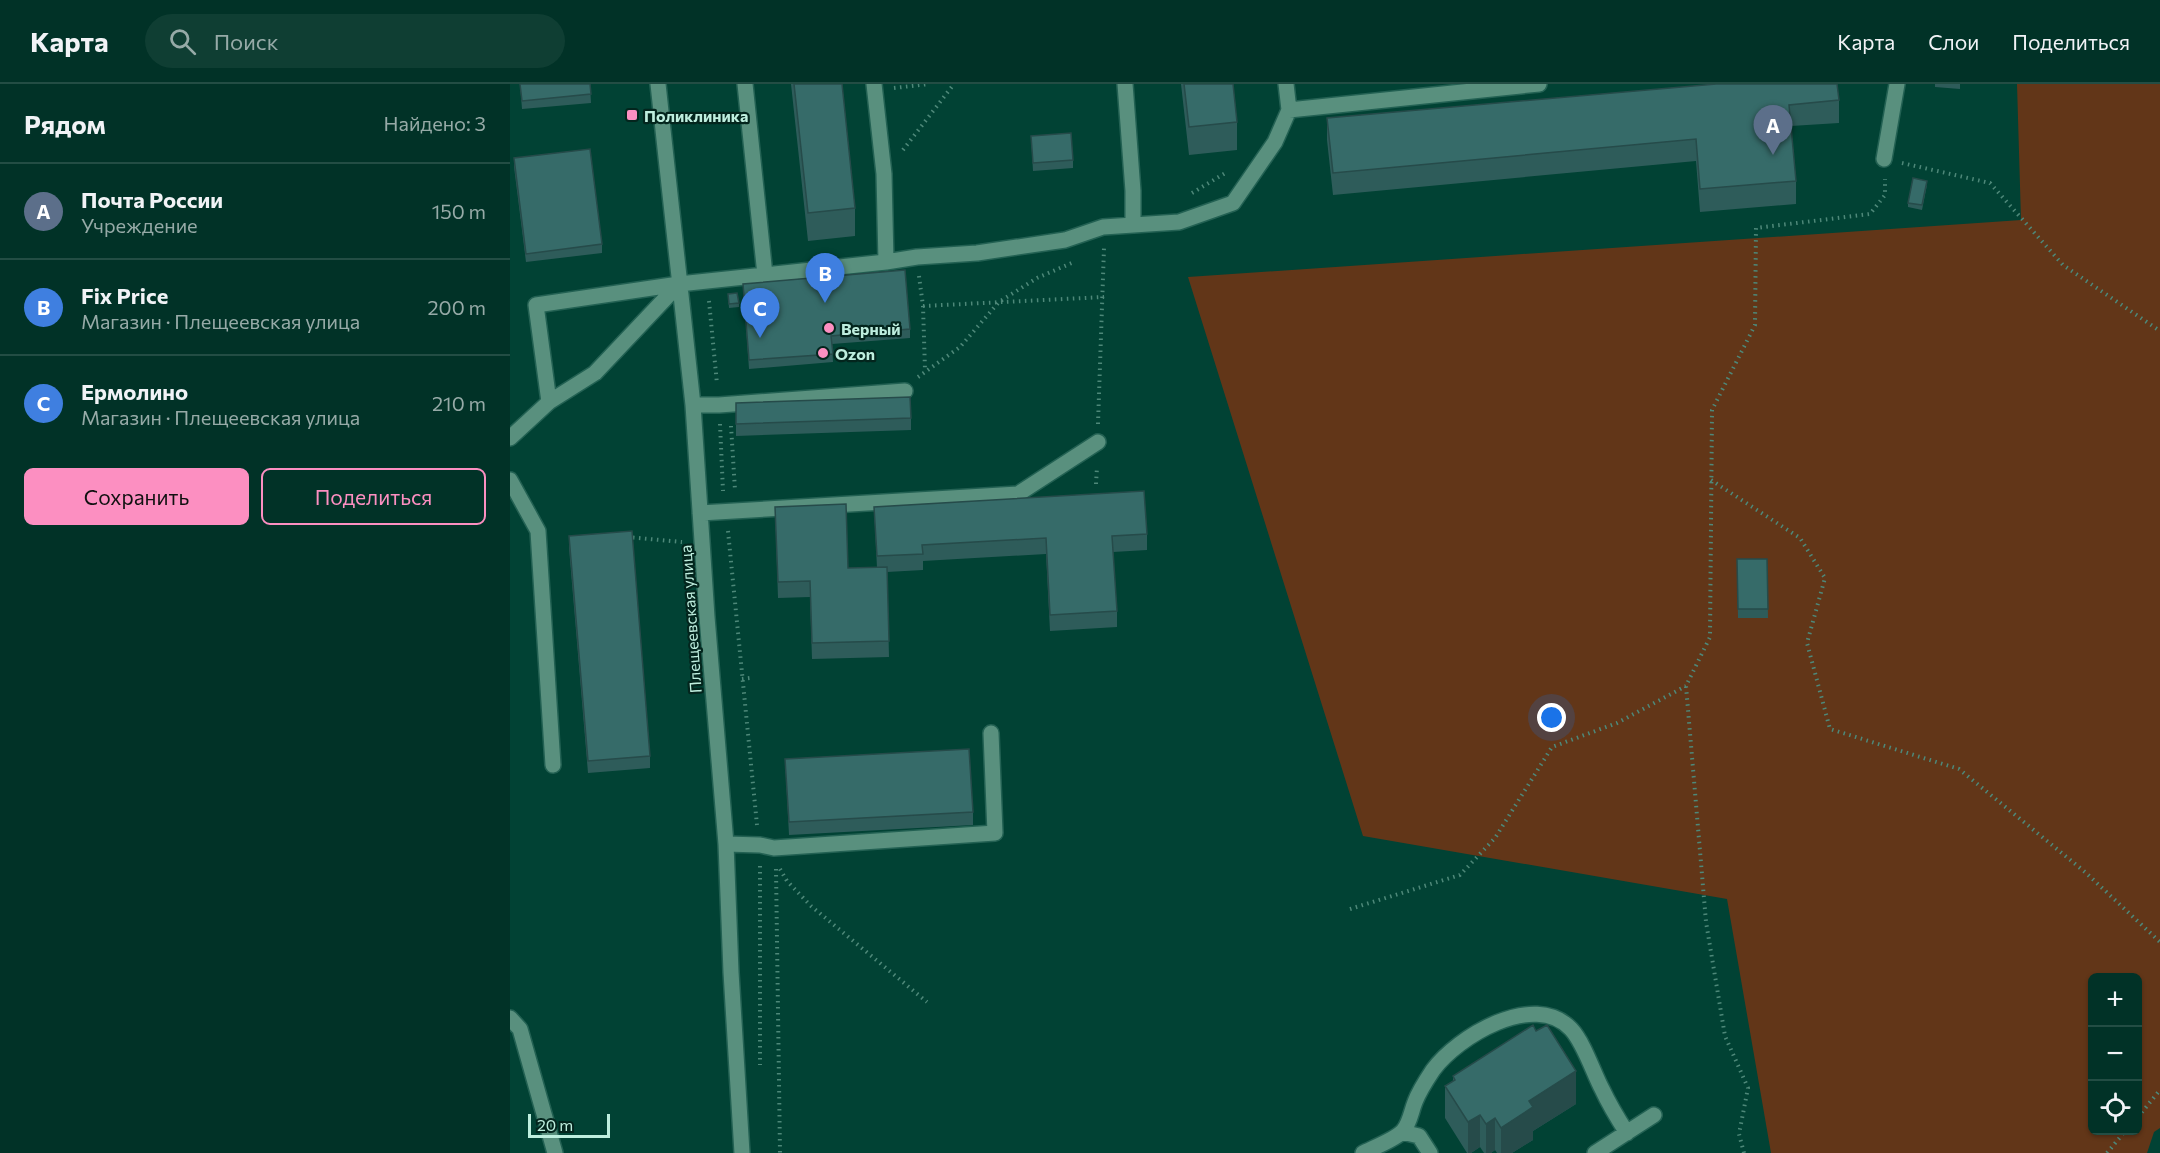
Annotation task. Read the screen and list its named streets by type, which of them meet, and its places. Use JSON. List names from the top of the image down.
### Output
{
  "streets": {
    "street": ["Плещеевская улица"]
  },
  "places": {
    "transit": ["Поликлиника"],
    "other": ["Верный", "Ozon"]
  },
  "scale_bar": "20 m",
  "page": {
    "header": "Карта",
    "search": "Поиск",
    "nav": ["Карта", "Слои", "Поделиться"],
    "heading": ["Рядом", "Найдено: 3"],
    "pins": ["A", "B", "C"],
    "list": [
      {
        "mark": "A",
        "name": "Почта России",
        "note": "Учреждение",
        "value": "150 m"
      },
      {
        "mark": "B",
        "name": "Fix Price",
        "note": "Магазин · Плещеевская улица",
        "value": "200 m"
      },
      {
        "mark": "C",
        "name": "Ермолино",
        "note": "Магазин · Плещеевская улица",
        "value": "210 m"
      }
    ],
    "buttons": ["Сохранить", "Поделиться"],
    "map_buttons": ["+", "−"],
    "scale": "20 m"
  }
}
